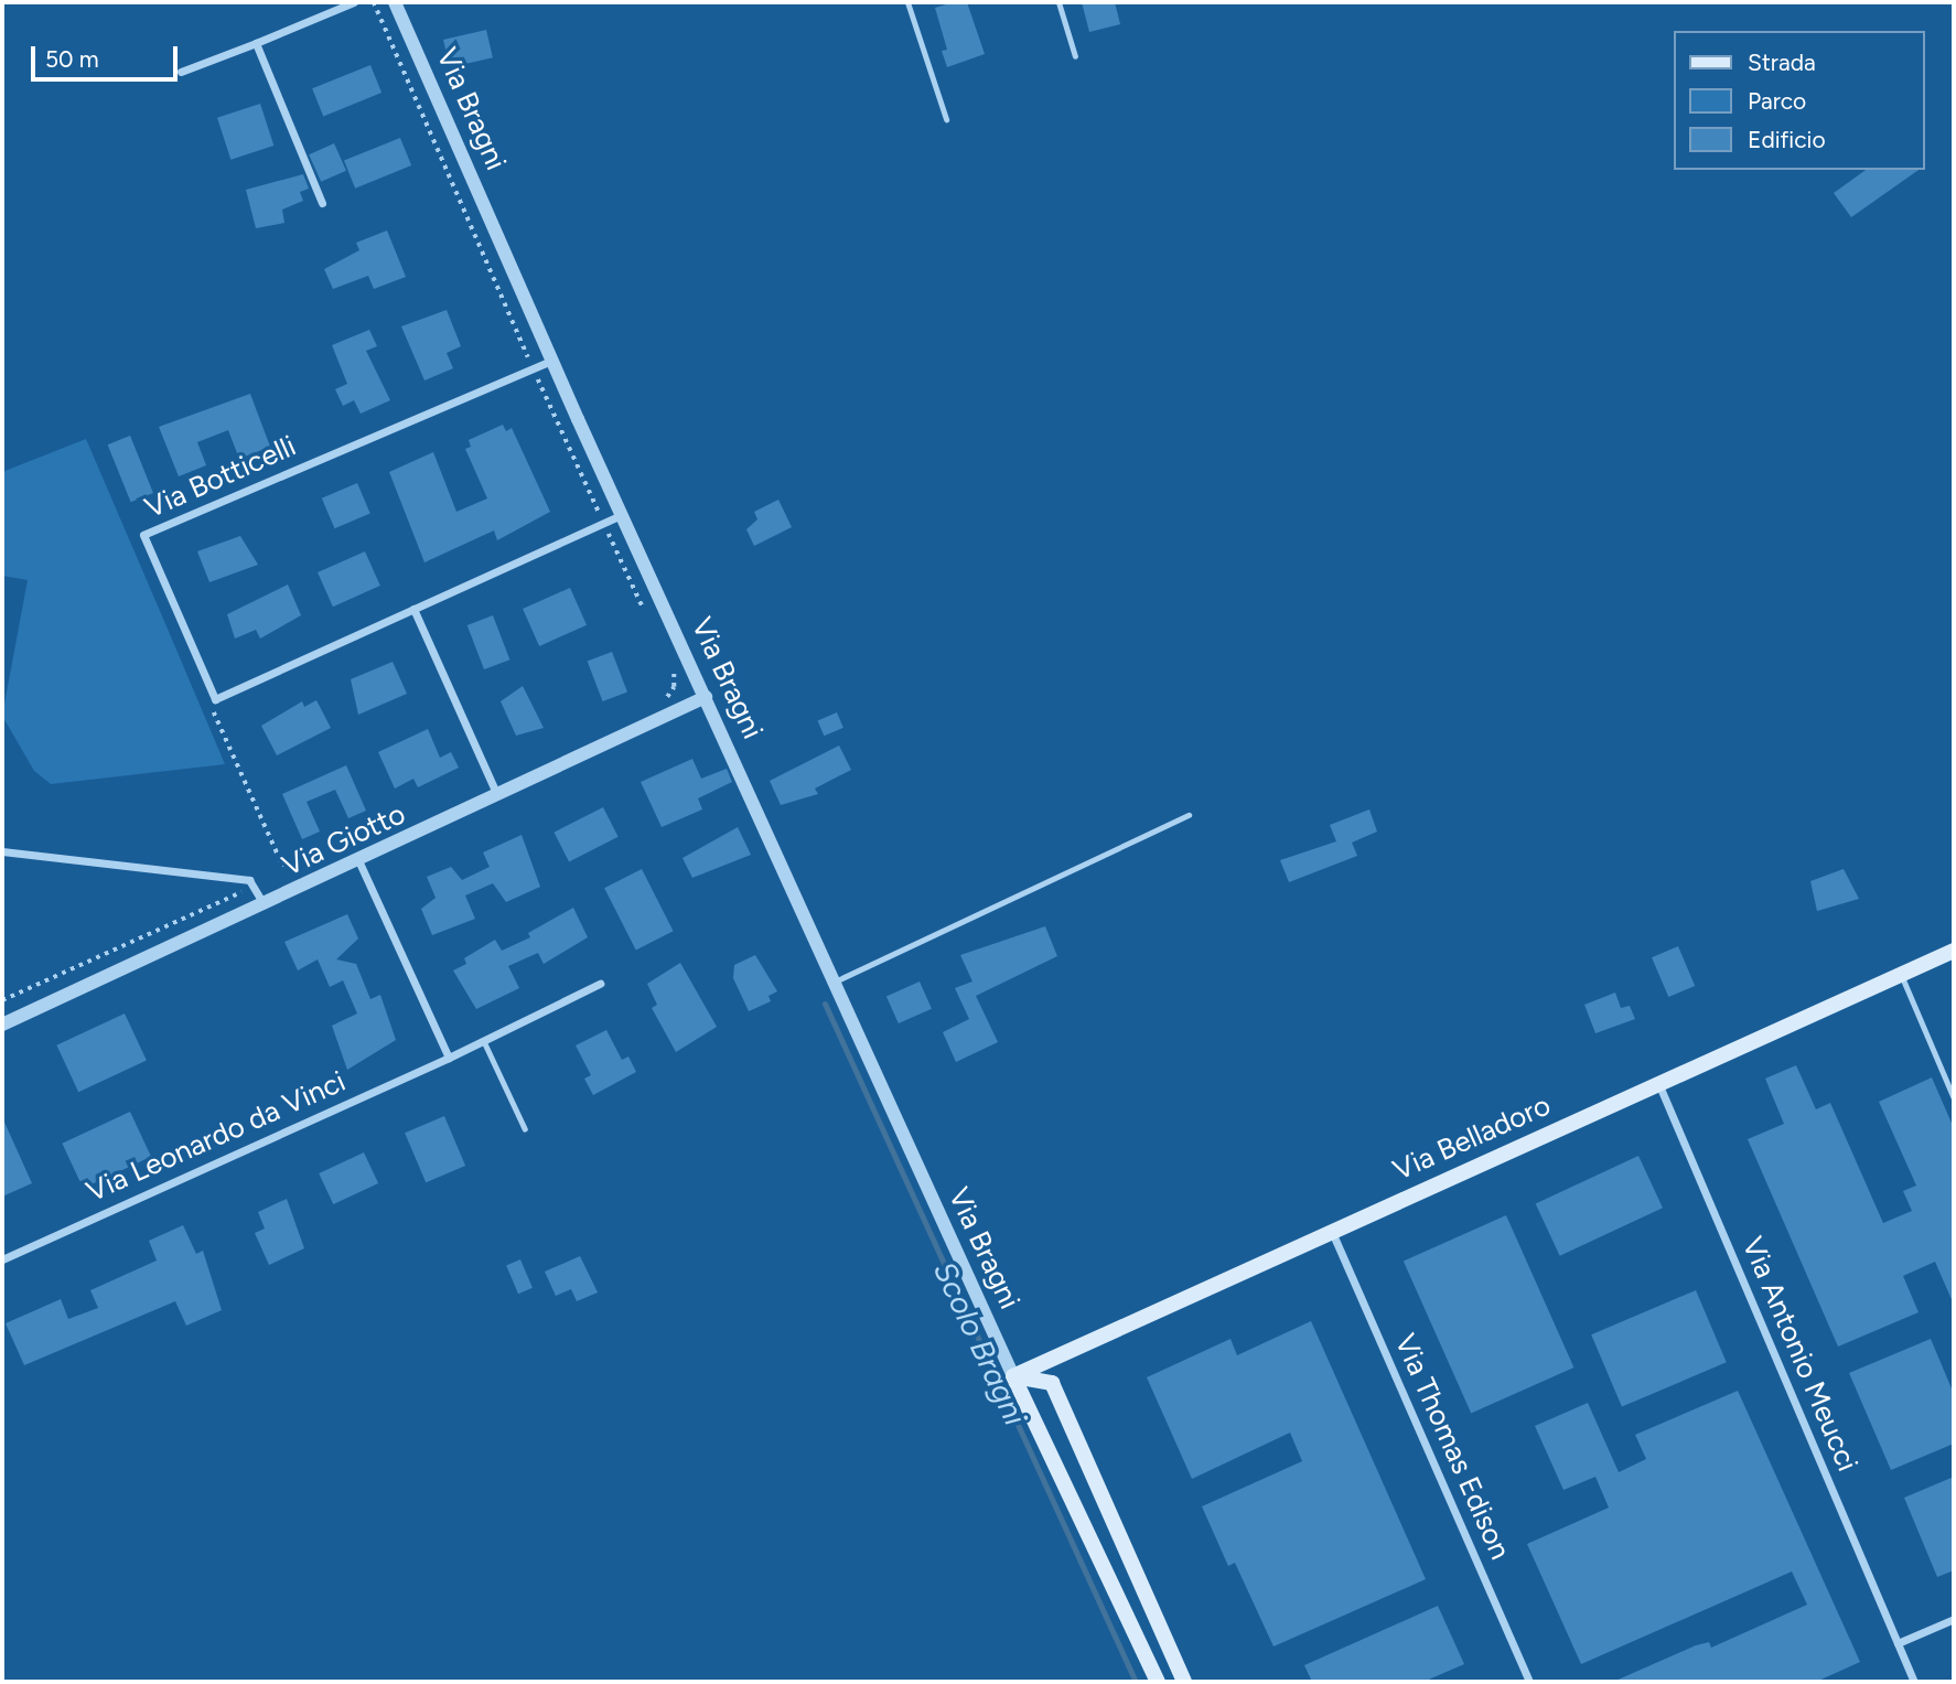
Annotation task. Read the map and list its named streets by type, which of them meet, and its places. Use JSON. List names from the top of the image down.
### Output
{
  "streets": {
    "main road": ["Via Bragni", "Via Belladoro"],
    "street": [
      "Via Botticelli",
      "Via Giotto",
      "Via Leonardo da Vinci",
      "Via Antonio Meucci",
      "Via Thomas Edison"
    ]
  },
  "crossings": [
    ["Via Bragni", "Via Botticelli"],
    ["Via Bragni", "Via Giotto"],
    ["Via Bragni", "Via Belladoro"],
    ["Via Belladoro", "Via Antonio Meucci"],
    ["Via Belladoro", "Via Thomas Edison"]
  ],
  "water": ["Scolo Bragni"],
  "legend": ["Strada", "Parco", "Edificio"],
  "scale_bar": "50 m"
}
